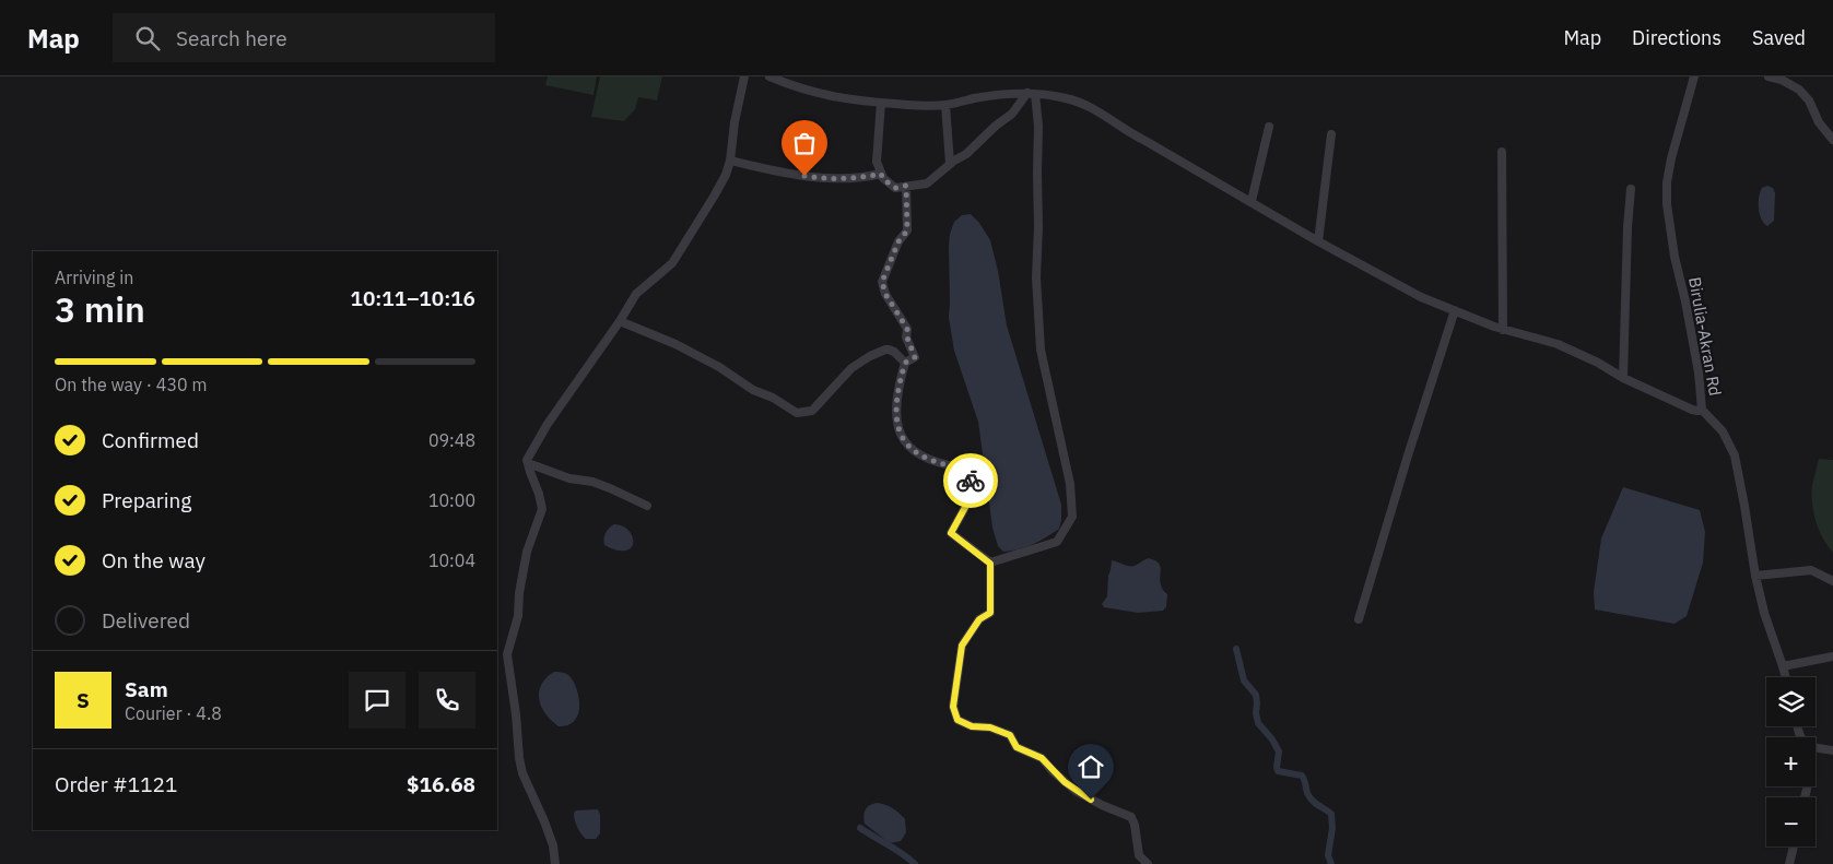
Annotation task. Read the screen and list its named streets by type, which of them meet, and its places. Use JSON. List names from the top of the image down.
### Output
{
  "streets": {
    "street": ["Birulia-Akran Rd"]
  },
  "page": {
    "header": "Map",
    "search": "Search here",
    "nav": ["Map", "Directions", "Saved"],
    "heading": ["3 min", "Arriving in", "10:11–10:16"],
    "panel": [
      "Sam",
      "Courier · 4.8",
      "Order #1121",
      "$16.68"
    ],
    "bar": "On the way · 430 m",
    "list": [
      ["Confirmed", "09:48"],
      ["Preparing", "10:00"],
      ["On the way", "10:04"],
      "Delivered"
    ],
    "round": "S",
    "map_buttons": ["+", "−"]
  }
}
